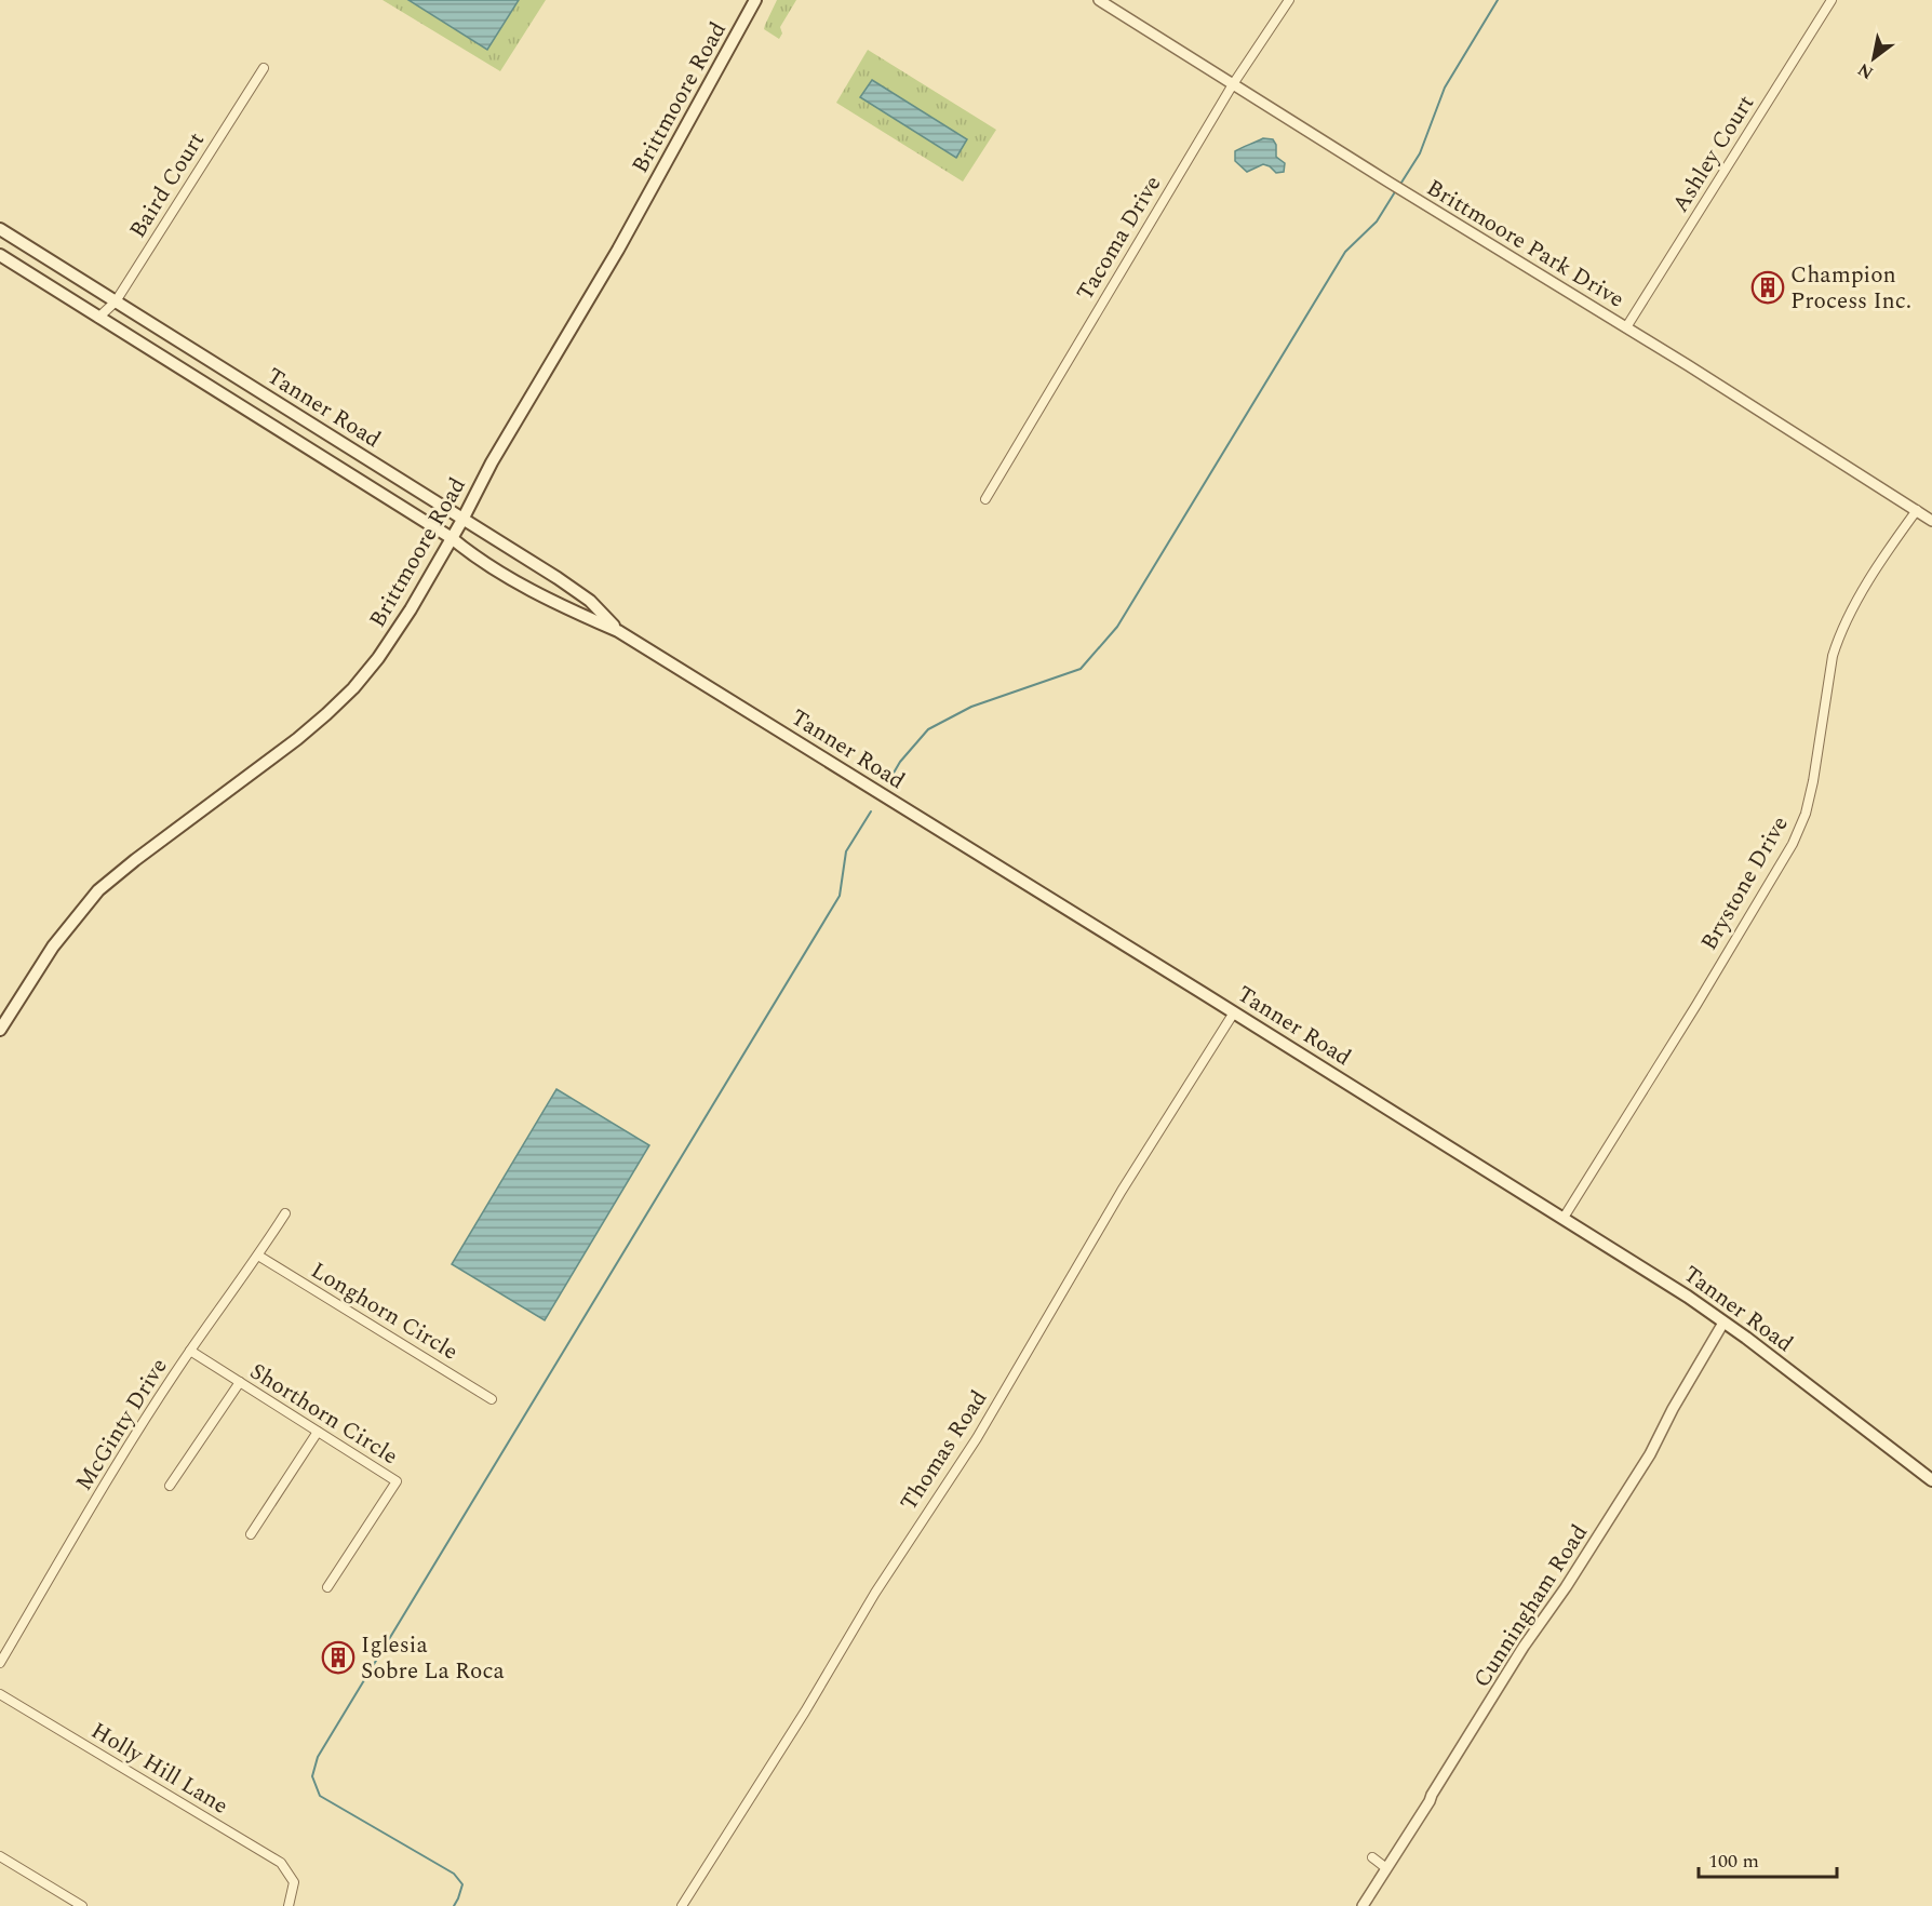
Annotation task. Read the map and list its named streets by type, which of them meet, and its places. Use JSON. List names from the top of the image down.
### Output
{
  "streets": {
    "main road": ["Brittmoore Road", "Tanner Road"],
    "street": [
      "Ashley Court",
      "Baird Court",
      "Tacoma Drive",
      "Brittmoore Park Drive",
      "Brystone Drive",
      "Longhorn Circle",
      "Shorthorn Circle",
      "McGinty Drive",
      "Thomas Road",
      "Cunningham Road",
      "Holly Hill Lane"
    ]
  },
  "crossings": [
    ["Brittmoore Road", "Tanner Road"],
    ["Ashley Court", "Brittmoore Park Drive"],
    ["Baird Court", "Tanner Road"],
    ["Tacoma Drive", "Brittmoore Park Drive"],
    ["Brittmoore Park Drive", "Brystone Drive"],
    ["Tanner Road", "Brystone Drive"],
    ["Tanner Road", "Thomas Road"],
    ["Tanner Road", "Cunningham Road"],
    ["Longhorn Circle", "McGinty Drive"],
    ["Shorthorn Circle", "McGinty Drive"]
  ],
  "places": {
    "building": ["Champion Process Inc.", "Iglesia Sobre La Roca"]
  },
  "scale_bar": "100 m",
  "north": "bottom left"
}
